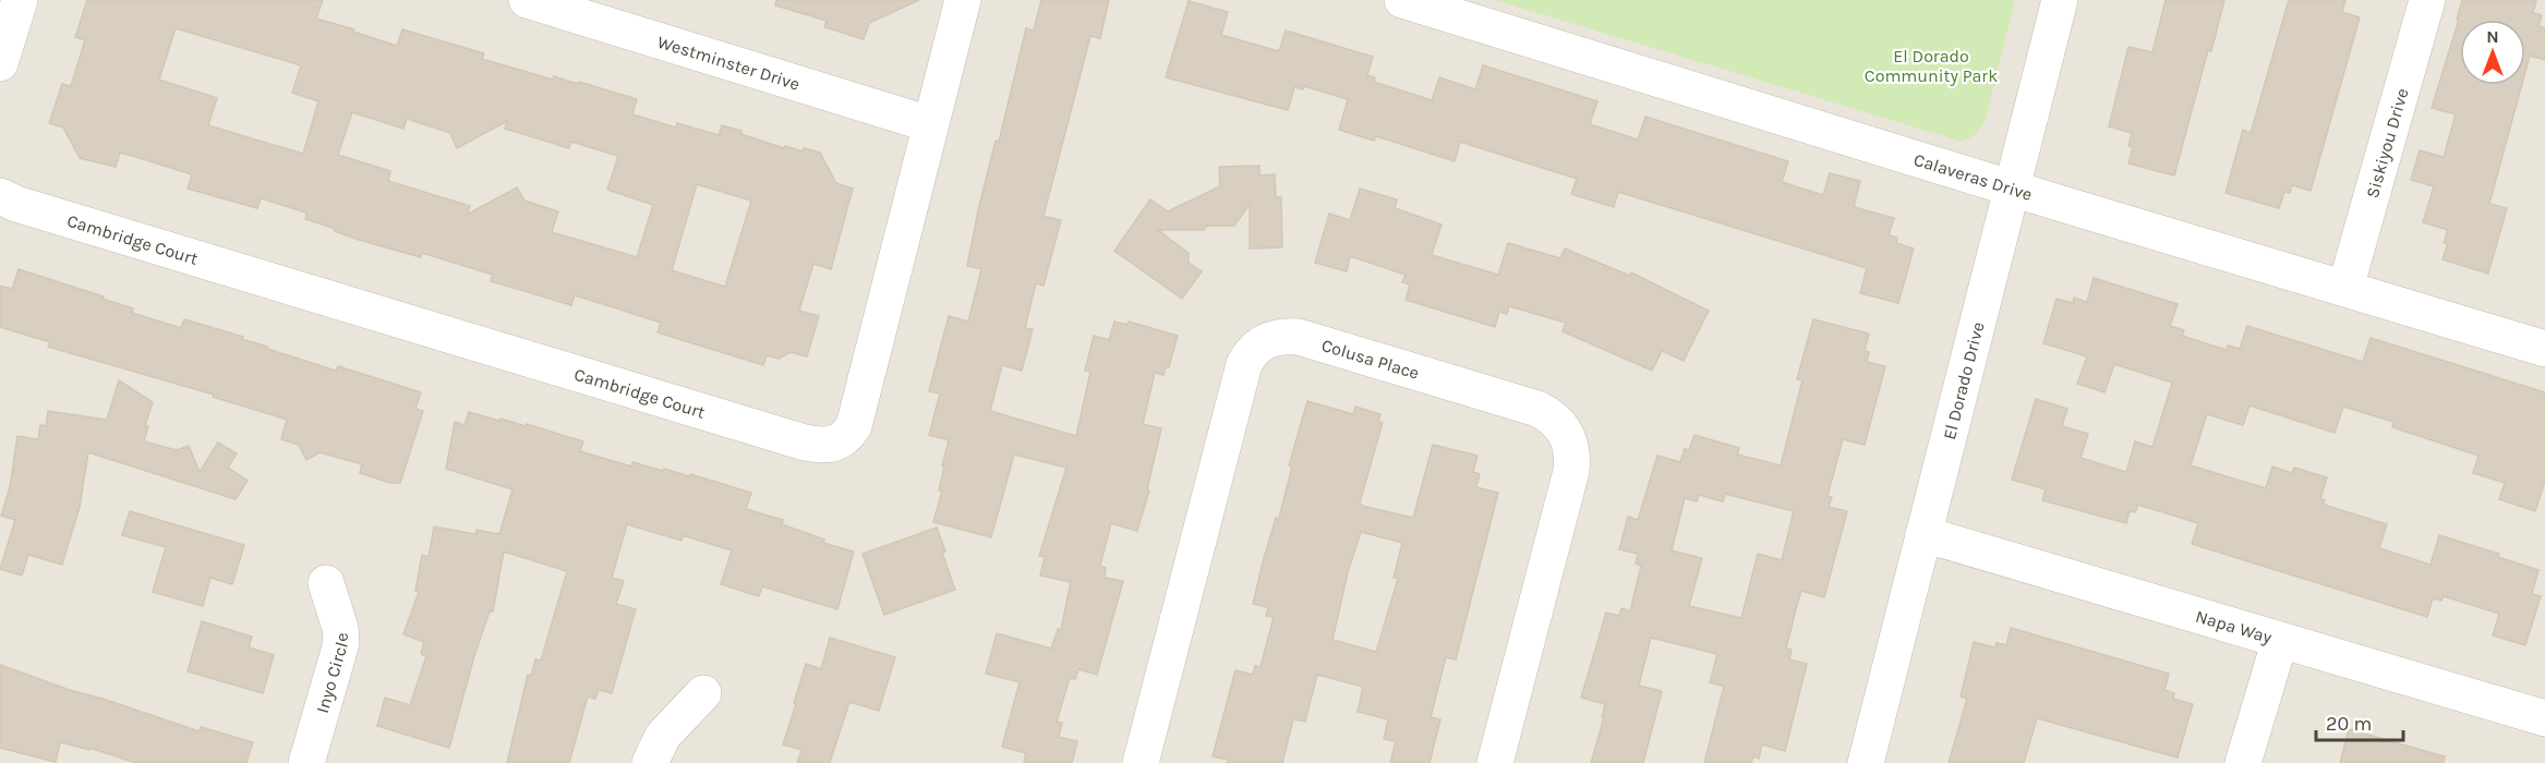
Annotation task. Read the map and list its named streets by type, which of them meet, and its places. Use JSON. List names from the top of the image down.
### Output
{
  "streets": {
    "street": [
      "Westminster Drive",
      "Siskiyou Drive",
      "Calaveras Drive",
      "Cambridge Court",
      "Colusa Place",
      "El Dorado Drive",
      "Napa Way",
      "Inyo Circle"
    ]
  },
  "crossings": [
    ["Westminster Drive", "Cambridge Court"],
    ["Siskiyou Drive", "Calaveras Drive"],
    ["Calaveras Drive", "El Dorado Drive"],
    ["El Dorado Drive", "Napa Way"]
  ],
  "parks": ["El Dorado Community Park"],
  "scale_bar": "20 m",
  "north": "top"
}
